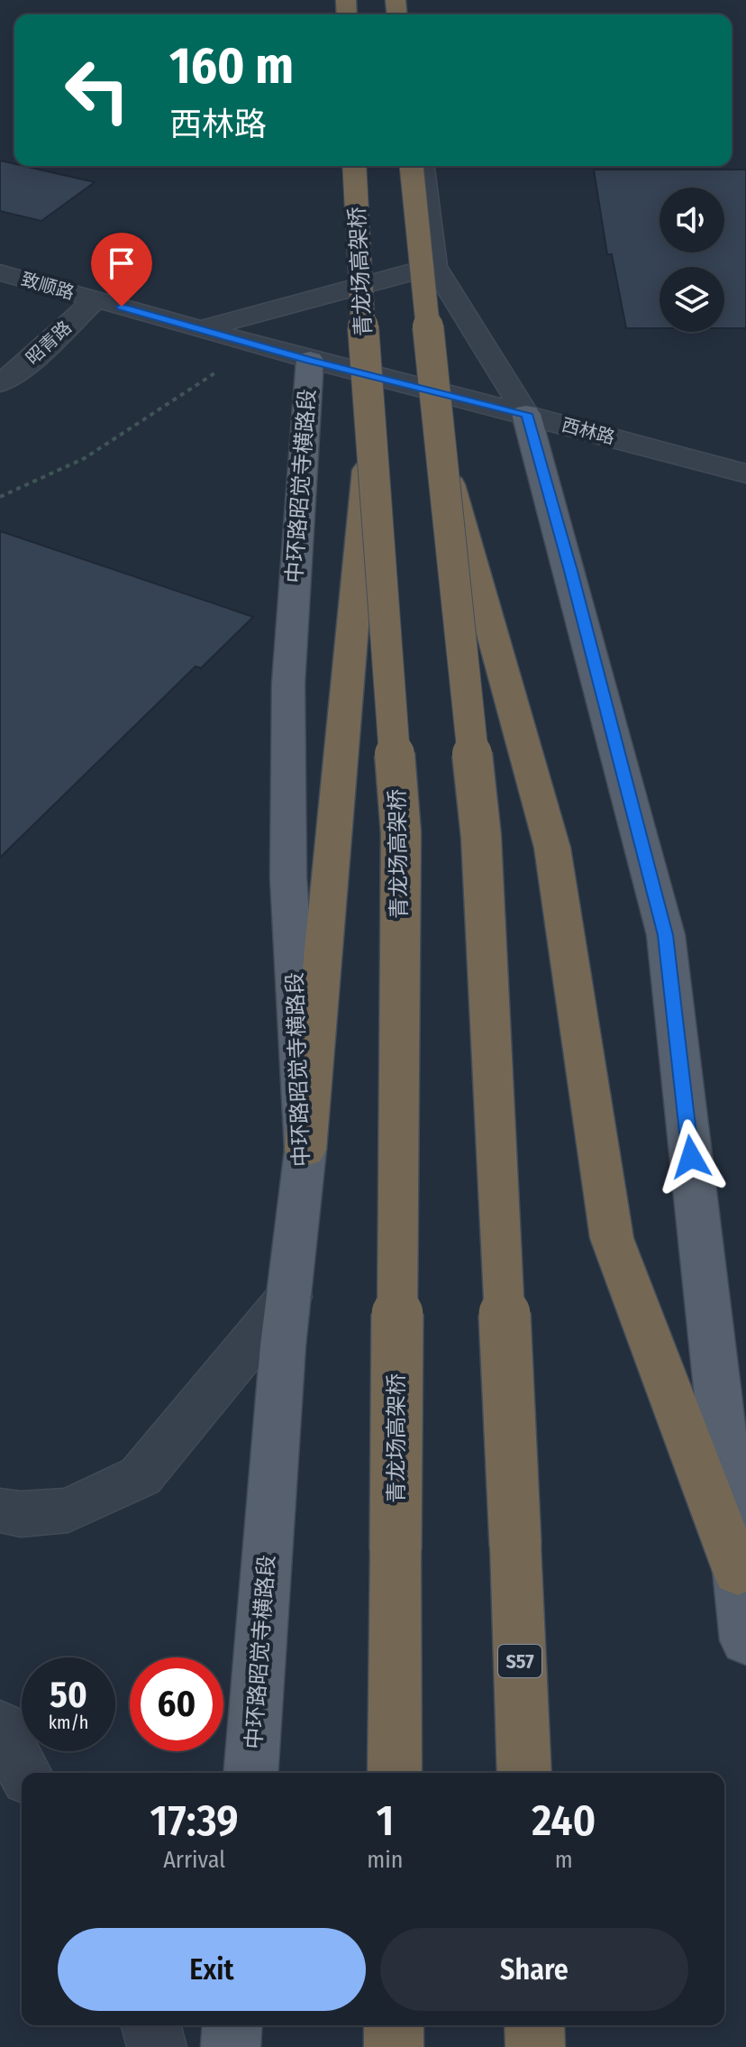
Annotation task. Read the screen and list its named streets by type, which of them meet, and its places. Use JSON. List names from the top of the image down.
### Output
{
  "streets": {
    "highway": ["青龙场高架桥", "S57"],
    "main road": ["中环路昭觉寺横路段"],
    "street": ["致顺路", "昭青路", "西林路"]
  },
  "crossings": [
    ["致顺路", "昭青路"],
    ["致顺路", "西林路"],
    ["昭青路", "西林路"],
    ["西林路", "中环路昭觉寺横路段"]
  ],
  "page": {
    "turn": ["160 m", "西林路"],
    "speed": "50 km/h",
    "limit": "60",
    "eta": [
      "17:39",
      "Arrival",
      "1",
      "min",
      "240",
      "m"
    ],
    "buttons": ["Exit", "Share"]
  }
}
